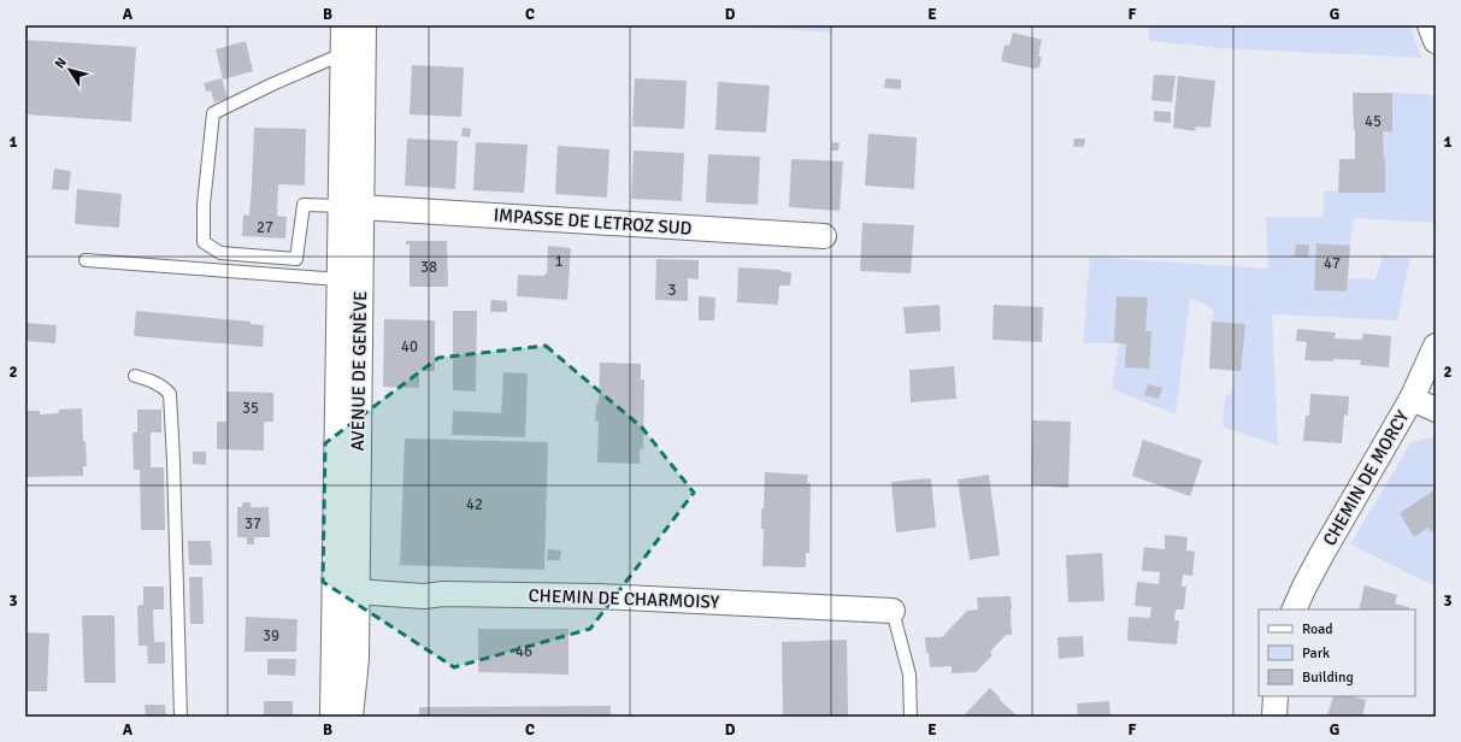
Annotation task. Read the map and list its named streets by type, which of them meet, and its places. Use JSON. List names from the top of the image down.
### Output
{
  "streets": {
    "main road": ["AVENUE DE GENÈVE"],
    "street": ["IMPASSE DE LETROZ SUD", "CHEMIN DE MORCY", "CHEMIN DE CHARMOISY"]
  },
  "crossings": [
    ["IMPASSE DE LETROZ SUD", "AVENUE DE GENÈVE"],
    ["AVENUE DE GENÈVE", "CHEMIN DE CHARMOISY"]
  ],
  "house_numbers": [
    "45",
    "27",
    "1",
    "47",
    "38",
    "3",
    "40",
    "35",
    "42",
    "37",
    "39",
    "46"
  ],
  "legend": ["Road", "Park", "Building"],
  "north": "top left",
  "grid": {
    "columns": [
      "A",
      "B",
      "C",
      "D",
      "E",
      "F",
      "G"
    ],
    "rows": ["1", "2", "3"]
  }
}
